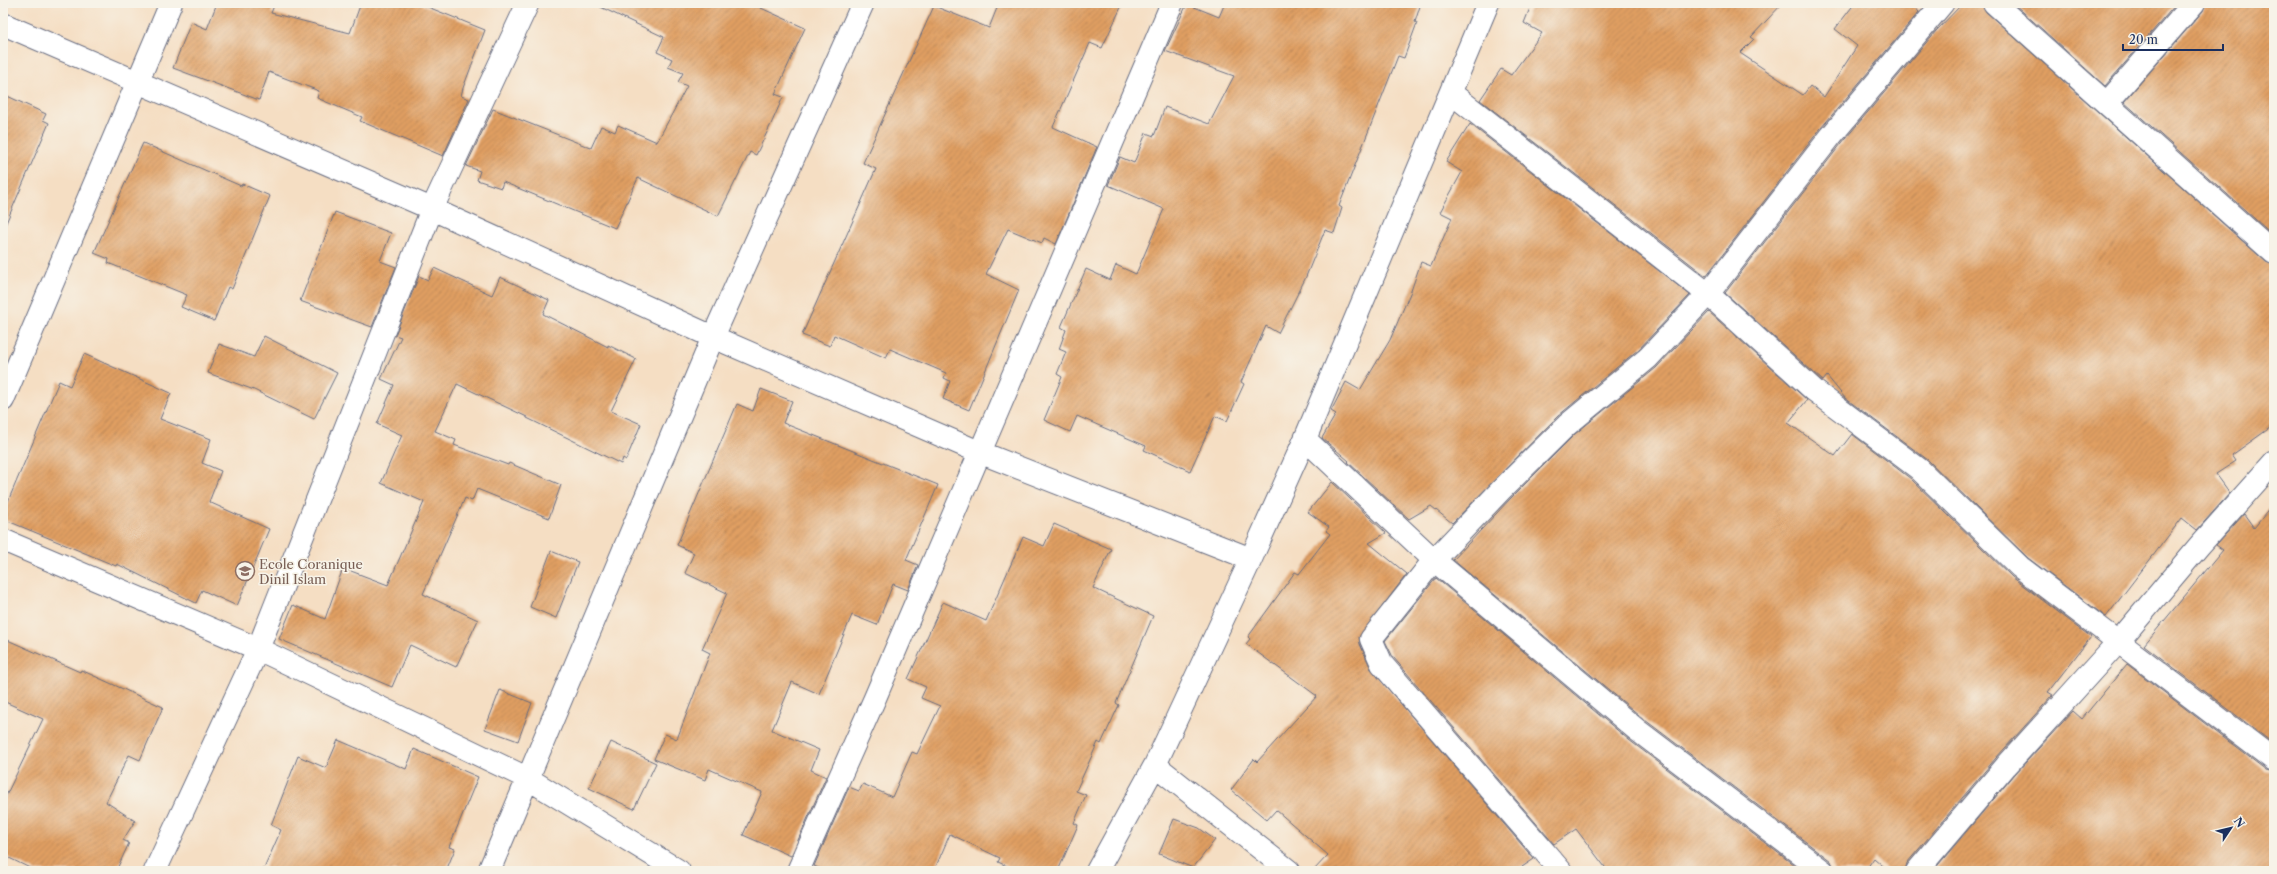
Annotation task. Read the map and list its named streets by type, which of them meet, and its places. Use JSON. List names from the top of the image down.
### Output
{
  "places": {
    "school or university": ["Ecole Coranique Dinil Islam"]
  },
  "scale_bar": "20 m",
  "north": "top right"
}
